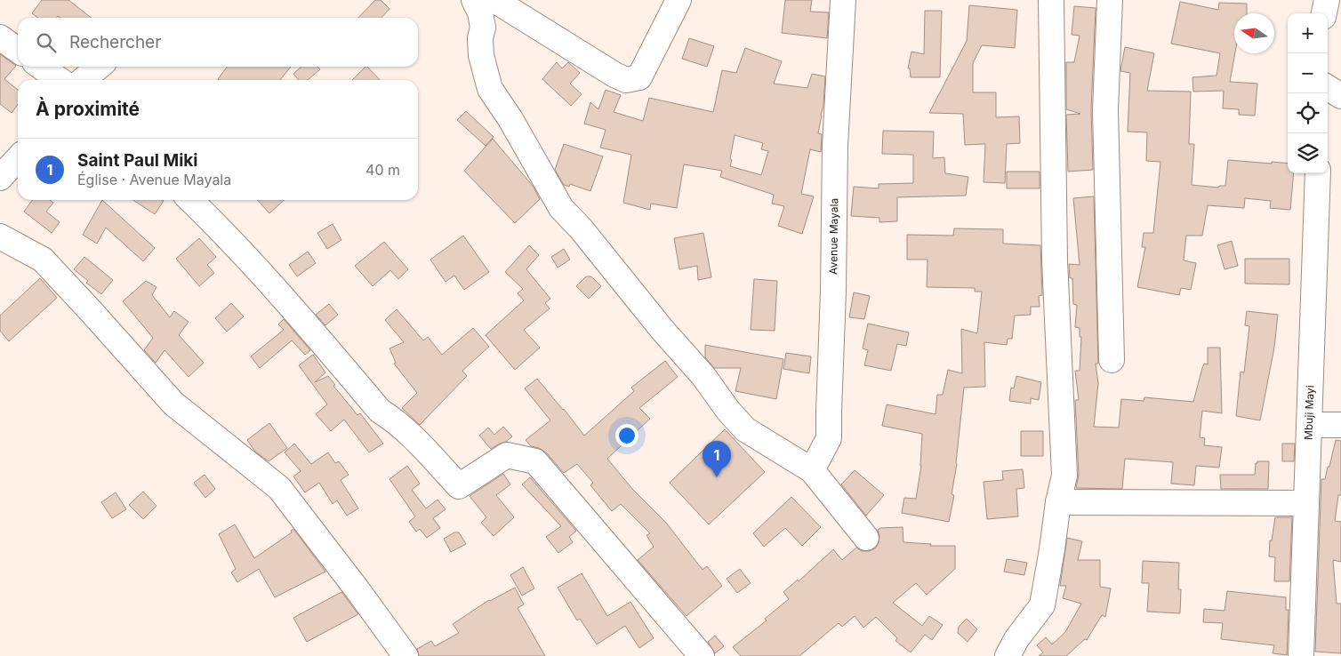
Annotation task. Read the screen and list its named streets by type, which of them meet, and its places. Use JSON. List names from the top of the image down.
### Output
{
  "streets": {
    "street": ["Avenue Mayala", "Mbuji Mayi"]
  },
  "north": "left",
  "page": {
    "map_buttons": ["+", "−"],
    "search": "Rechercher",
    "heading": "À proximité",
    "list": [
      {
        "mark": "1",
        "name": "Saint Paul Miki",
        "note": "Église · Avenue Mayala",
        "value": "40 m"
      }
    ],
    "pins": "1"
  }
}
